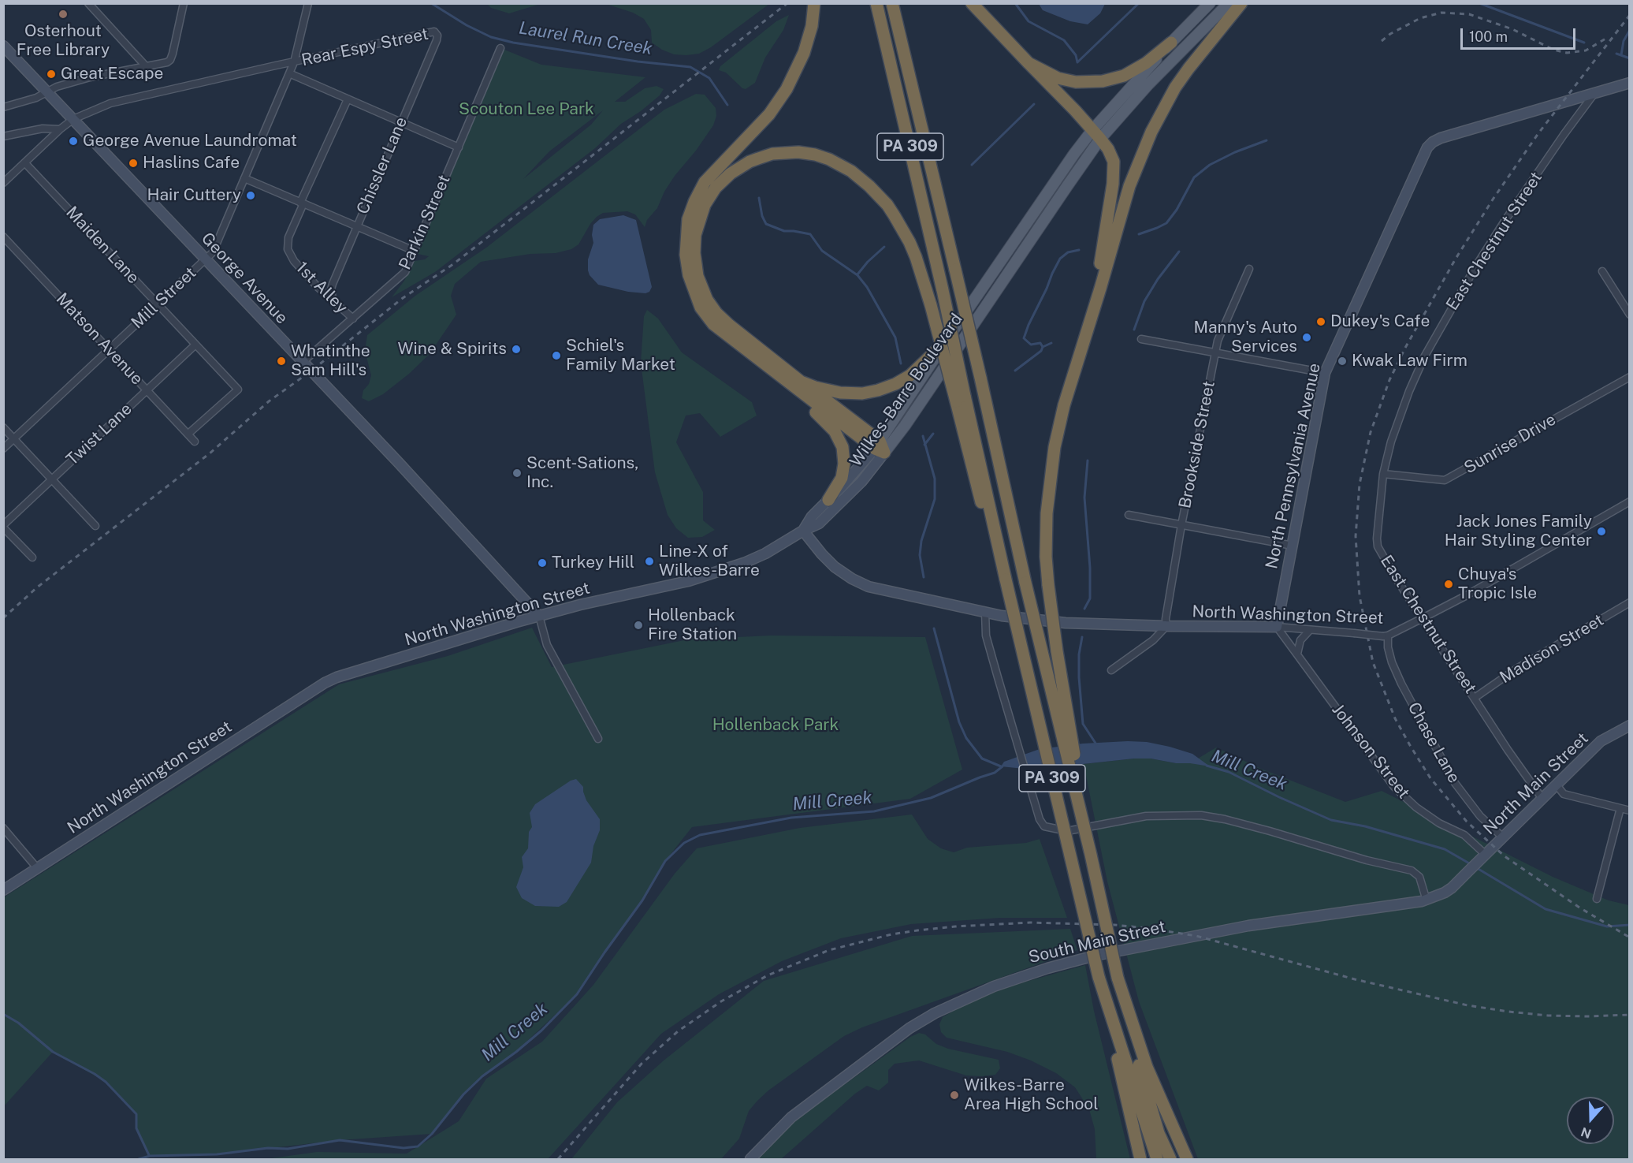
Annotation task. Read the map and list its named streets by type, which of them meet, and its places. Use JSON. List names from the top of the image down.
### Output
{
  "streets": {
    "highway": ["PA 309"],
    "main road": ["Wilkes-Barre Boulevard"],
    "street": [
      "Rear Espy Street",
      "Chissler Lane",
      "Parkin Street",
      "East Chestnut Street",
      "Maiden Lane",
      "George Avenue",
      "1st Alley",
      "Mill Street",
      "Matson Avenue",
      "Twist Lane",
      "Sunrise Drive",
      "Brookside Street",
      "North Pennsylvania Avenue",
      "North Washington Street",
      "Madison Street",
      "Chase Lane",
      "Johnson Street",
      "North Main Street",
      "South Main Street"
    ]
  },
  "crossings": [
    ["Rear Espy Street", "Chissler Lane"],
    ["Rear Espy Street", "Maiden Lane"],
    ["Rear Espy Street", "George Avenue"],
    ["Rear Espy Street", "Mill Street"],
    ["Chissler Lane", "1st Alley"],
    ["Parkin Street", "George Avenue"],
    ["Parkin Street", "1st Alley"],
    ["East Chestnut Street", "Sunrise Drive"],
    ["East Chestnut Street", "North Pennsylvania Avenue"],
    ["East Chestnut Street", "North Washington Street"],
    ["East Chestnut Street", "Madison Street"],
    ["East Chestnut Street", "North Main Street"],
    ["Maiden Lane", "Mill Street"],
    ["Maiden Lane", "Matson Avenue"],
    ["Maiden Lane", "Twist Lane"],
    ["George Avenue", "Mill Street"],
    ["George Avenue", "North Washington Street"],
    ["Mill Street", "Matson Avenue"],
    ["Matson Avenue", "Twist Lane"],
    ["Wilkes-Barre Boulevard", "North Washington Street"],
    ["Brookside Street", "North Washington Street"],
    ["North Pennsylvania Avenue", "North Washington Street"],
    ["North Pennsylvania Avenue", "Johnson Street"],
    ["North Washington Street", "Chase Lane"],
    ["North Washington Street", "Johnson Street"],
    ["Chase Lane", "North Main Street"],
    ["Johnson Street", "North Main Street"],
    ["North Main Street", "South Main Street"]
  ],
  "water": ["Laurel Run Creek", "Mill Creek"],
  "parks": ["Scouton Lee Park", "Hollenback Park"],
  "places": [
    "Osterhout Free Library",
    "Great Escape",
    "George Avenue Laundromat",
    "Haslins Cafe",
    "Hair Cuttery",
    "Dukey's Cafe",
    "Manny's Auto Services",
    "Wine & Spirits",
    "Schiel's Family Market",
    "Whatinthe Sam Hill's",
    "Kwak Law Firm",
    "Scent-Sations, Inc.",
    "Jack Jones Family Hair Styling Center",
    "Line-X of Wilkes-Barre",
    "Turkey Hill",
    "Chuya's Tropic Isle",
    "Hollenback Fire Station",
    "Wilkes-Barre Area High School"
  ],
  "scale_bar": "100 m",
  "north": "bottom"
}
